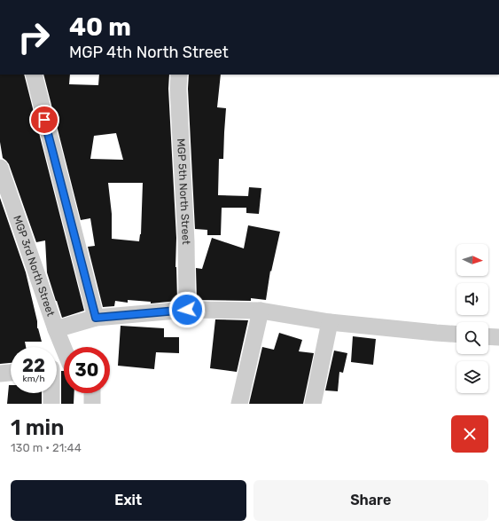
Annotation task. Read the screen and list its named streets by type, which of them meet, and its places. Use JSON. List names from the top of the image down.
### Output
{
  "streets": {
    "street": ["MGP 5th North Street", "MGP 3rd North Street"]
  },
  "north": "right",
  "page": {
    "turn": ["40 m", "MGP 4th North Street"],
    "speed": "22 km/h",
    "limit": "30",
    "heading": ["1 min", "130 m · 21:44"],
    "buttons": ["Exit", "Share"]
  }
}
